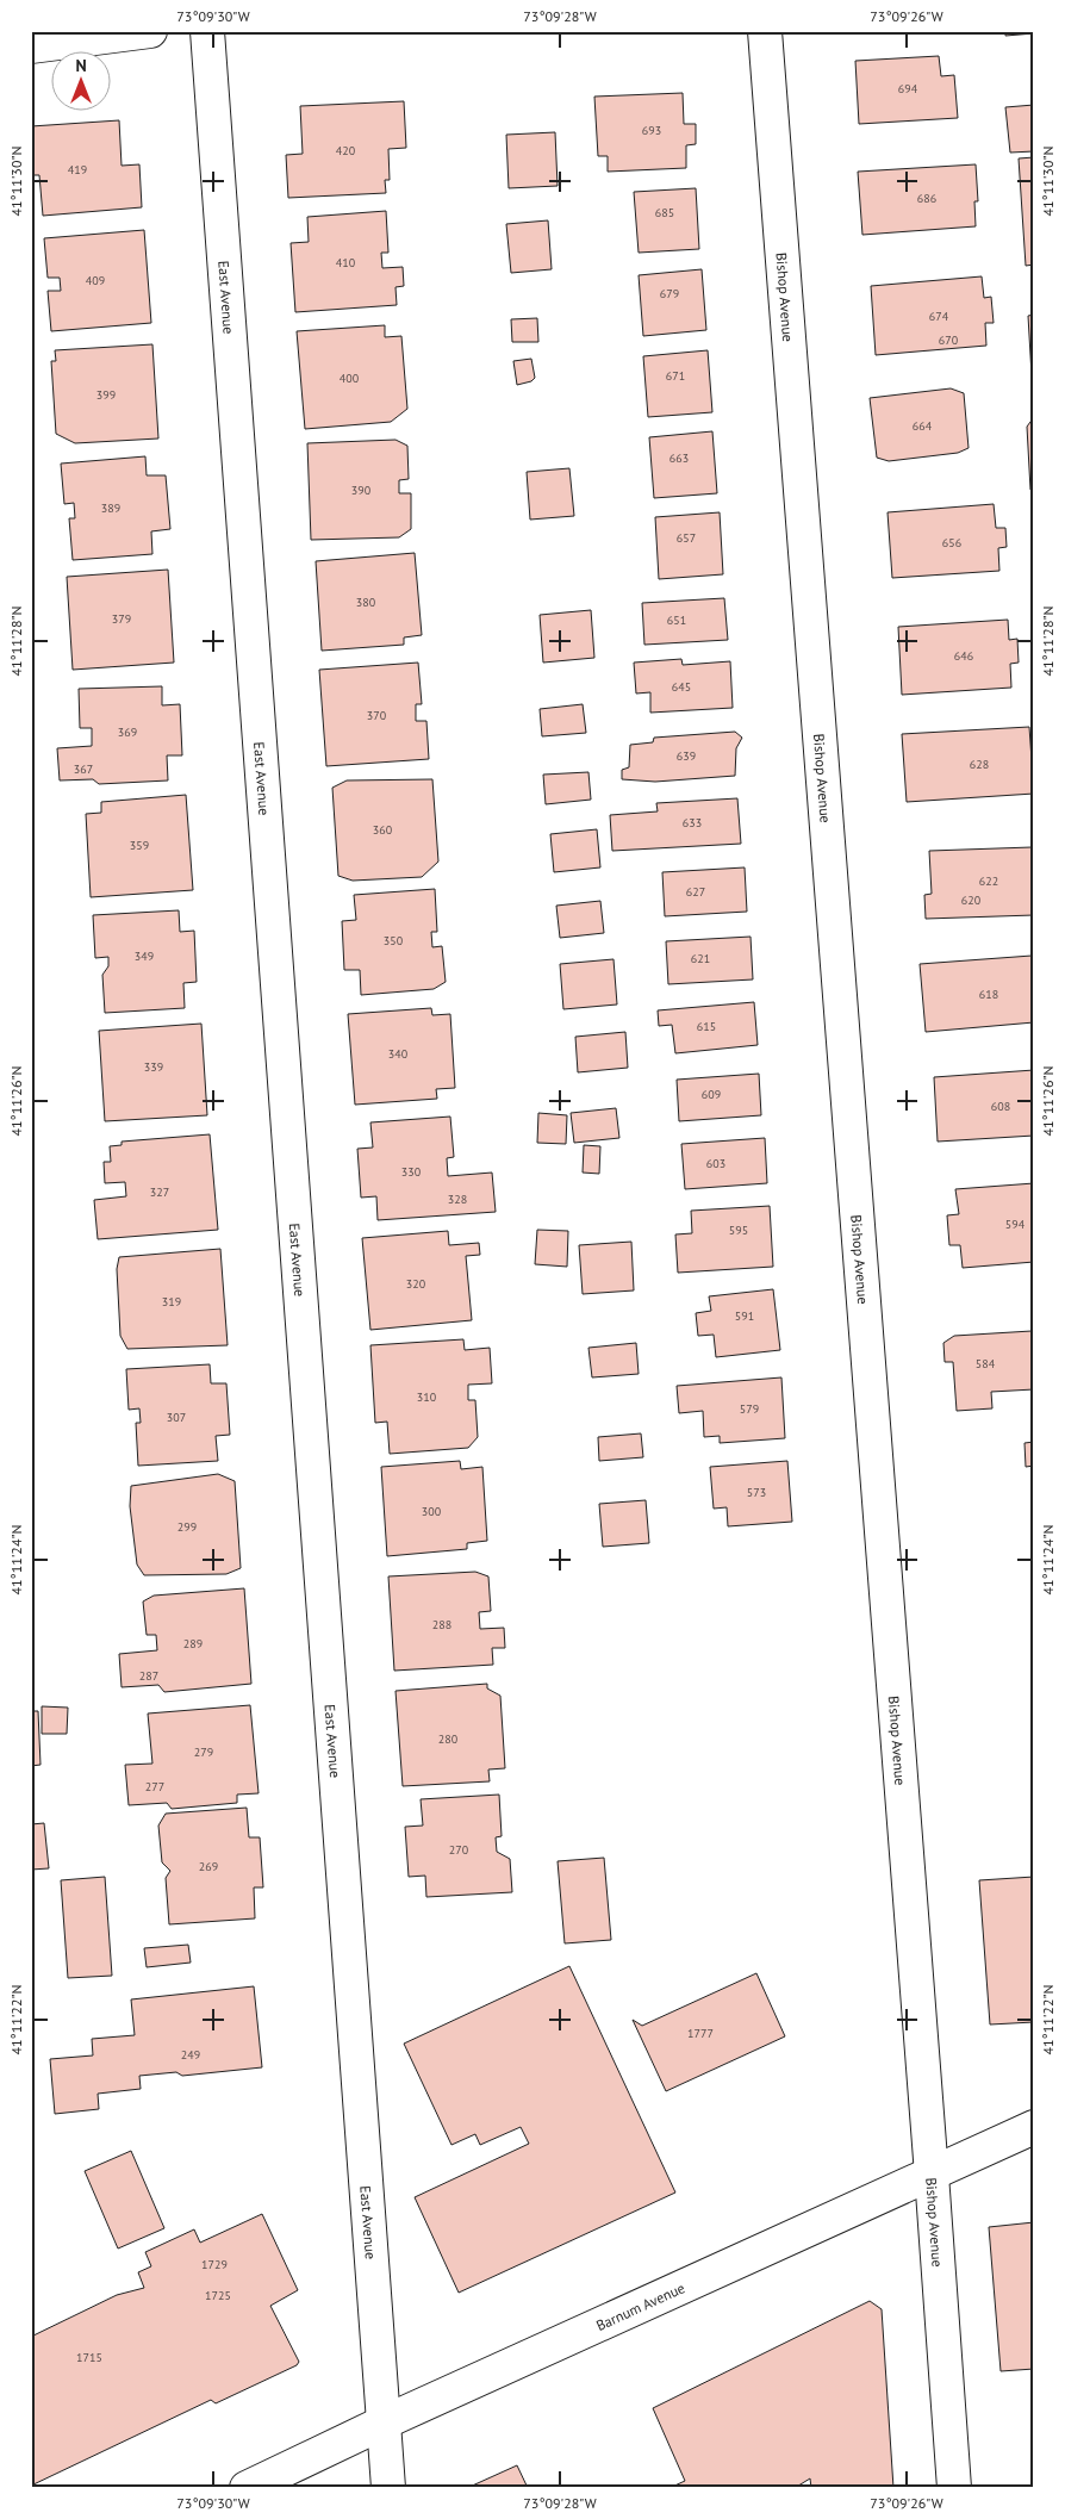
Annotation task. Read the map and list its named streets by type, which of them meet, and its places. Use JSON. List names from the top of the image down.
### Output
{
  "streets": {
    "street": ["East Avenue", "Bishop Avenue", "Barnum Avenue"]
  },
  "crossings": [
    ["East Avenue", "Barnum Avenue"],
    ["Bishop Avenue", "Barnum Avenue"]
  ],
  "house_numbers": [
    "694",
    "693",
    "420",
    "419",
    "686",
    "685",
    "410",
    "409",
    "679",
    "674",
    "670",
    "671",
    "400",
    "399",
    "664",
    "663",
    "390",
    "389",
    "657",
    "656",
    "380",
    "379",
    "651",
    "646",
    "645",
    "370",
    "369",
    "639",
    "628",
    "367",
    "633",
    "360",
    "359",
    "622",
    "627",
    "620",
    "350",
    "349",
    "621",
    "618",
    "615",
    "340",
    "339",
    "609",
    "608",
    "603",
    "330",
    "327",
    "328",
    "594",
    "595",
    "320",
    "319",
    "591",
    "584",
    "310",
    "579",
    "307",
    "573",
    "300",
    "299",
    "288",
    "289",
    "287",
    "280",
    "279",
    "277",
    "270",
    "269",
    "1777",
    "249",
    "1729",
    "1725",
    "1715"
  ],
  "north": "top",
  "coordinates": [
    "73°09'30\"W",
    "73°09'28\"W",
    "73°09'26\"W",
    "41°11'30\"N",
    "41°11'28\"N",
    "41°11'26\"N",
    "41°11'24\"N",
    "41°11'22\"N"
  ]
}
